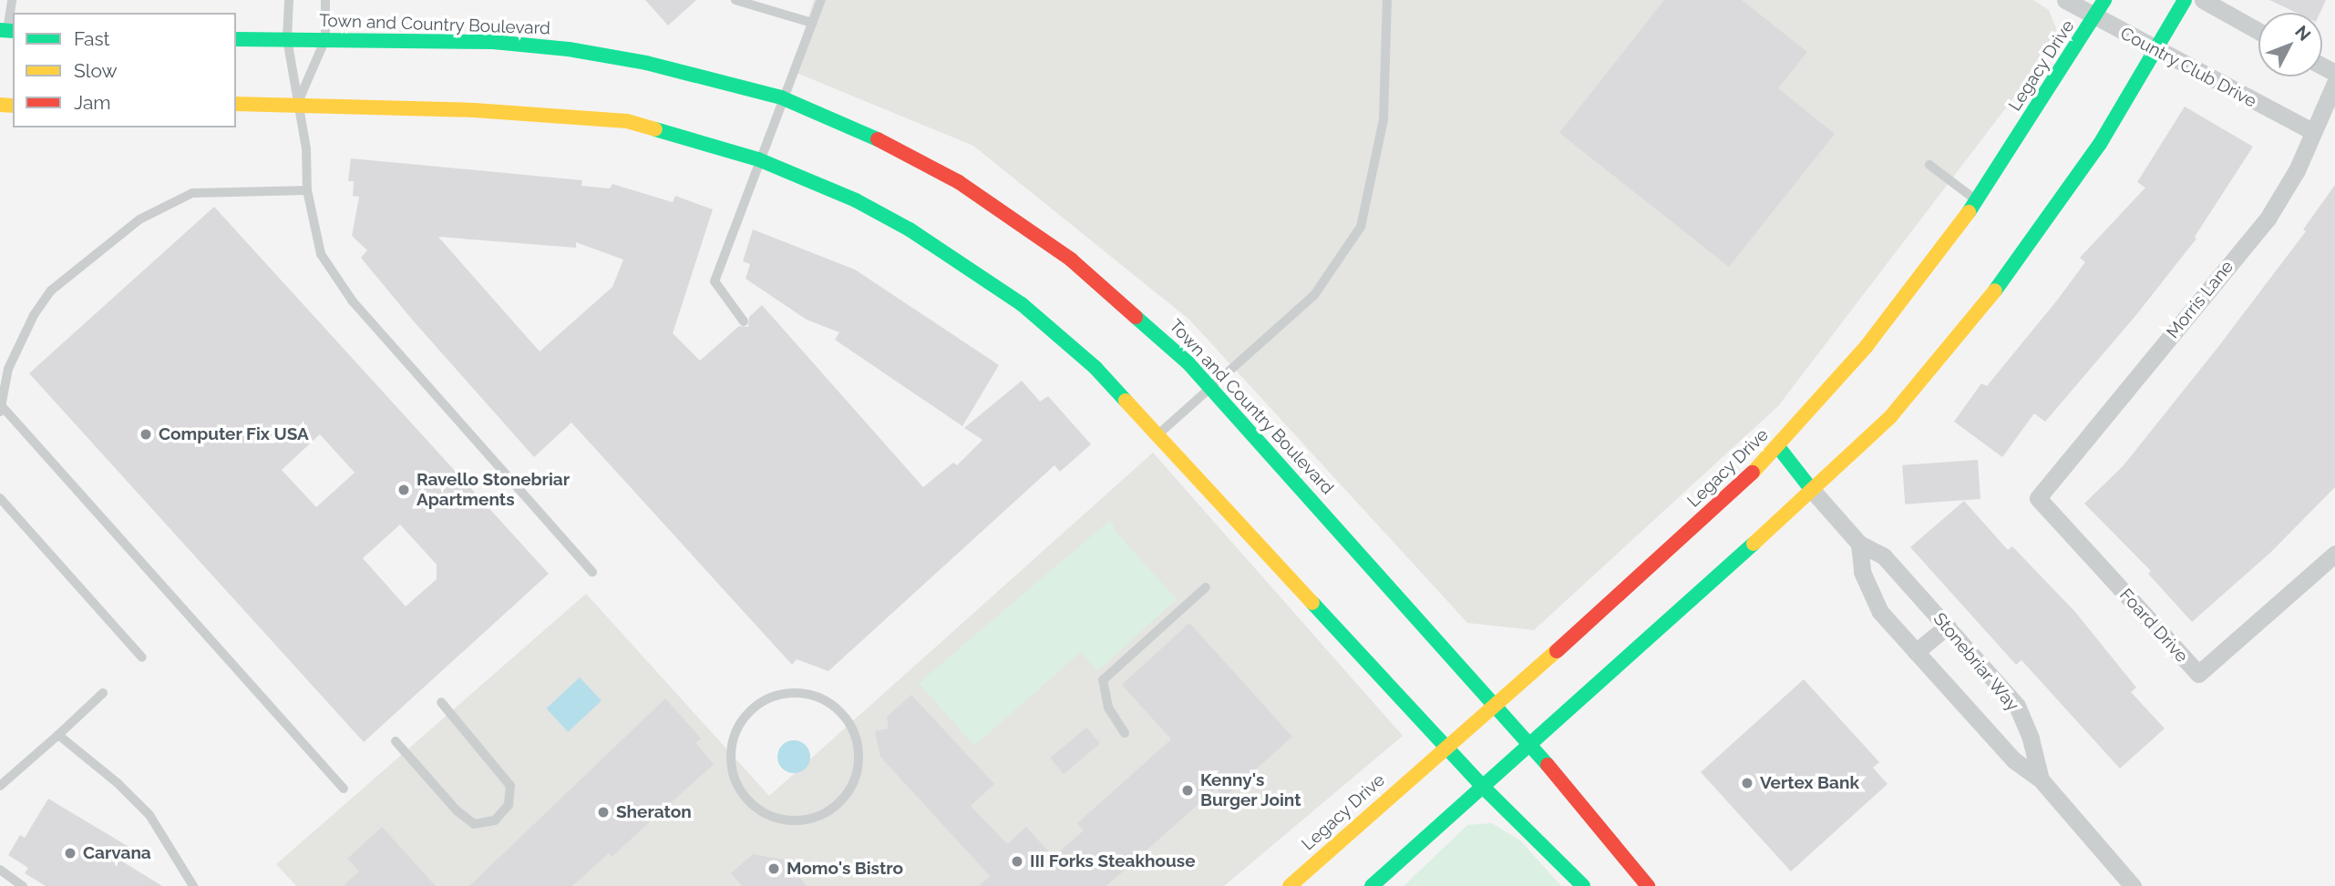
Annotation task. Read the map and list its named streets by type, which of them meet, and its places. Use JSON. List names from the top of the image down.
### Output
{
  "streets": {
    "main road": ["Town and Country Boulevard", "Legacy Drive"],
    "street": [
      "Country Club Drive",
      "Morris Lane",
      "Foard Drive",
      "Stonebriar Way"
    ]
  },
  "crossings": [
    ["Town and Country Boulevard", "Legacy Drive"],
    ["Legacy Drive", "Country Club Drive"],
    ["Country Club Drive", "Morris Lane"],
    ["Morris Lane", "Foard Drive"]
  ],
  "places": [
    "Computer Fix USA",
    "Ravello Stonebriar Apartments",
    "Vertex Bank",
    "Kenny's Burger Joint",
    "Sheraton",
    "Carvana",
    "III Forks Steakhouse",
    "Momo's Bistro"
  ],
  "legend": ["Fast", "Slow", "Jam"],
  "north": "top right"
}
